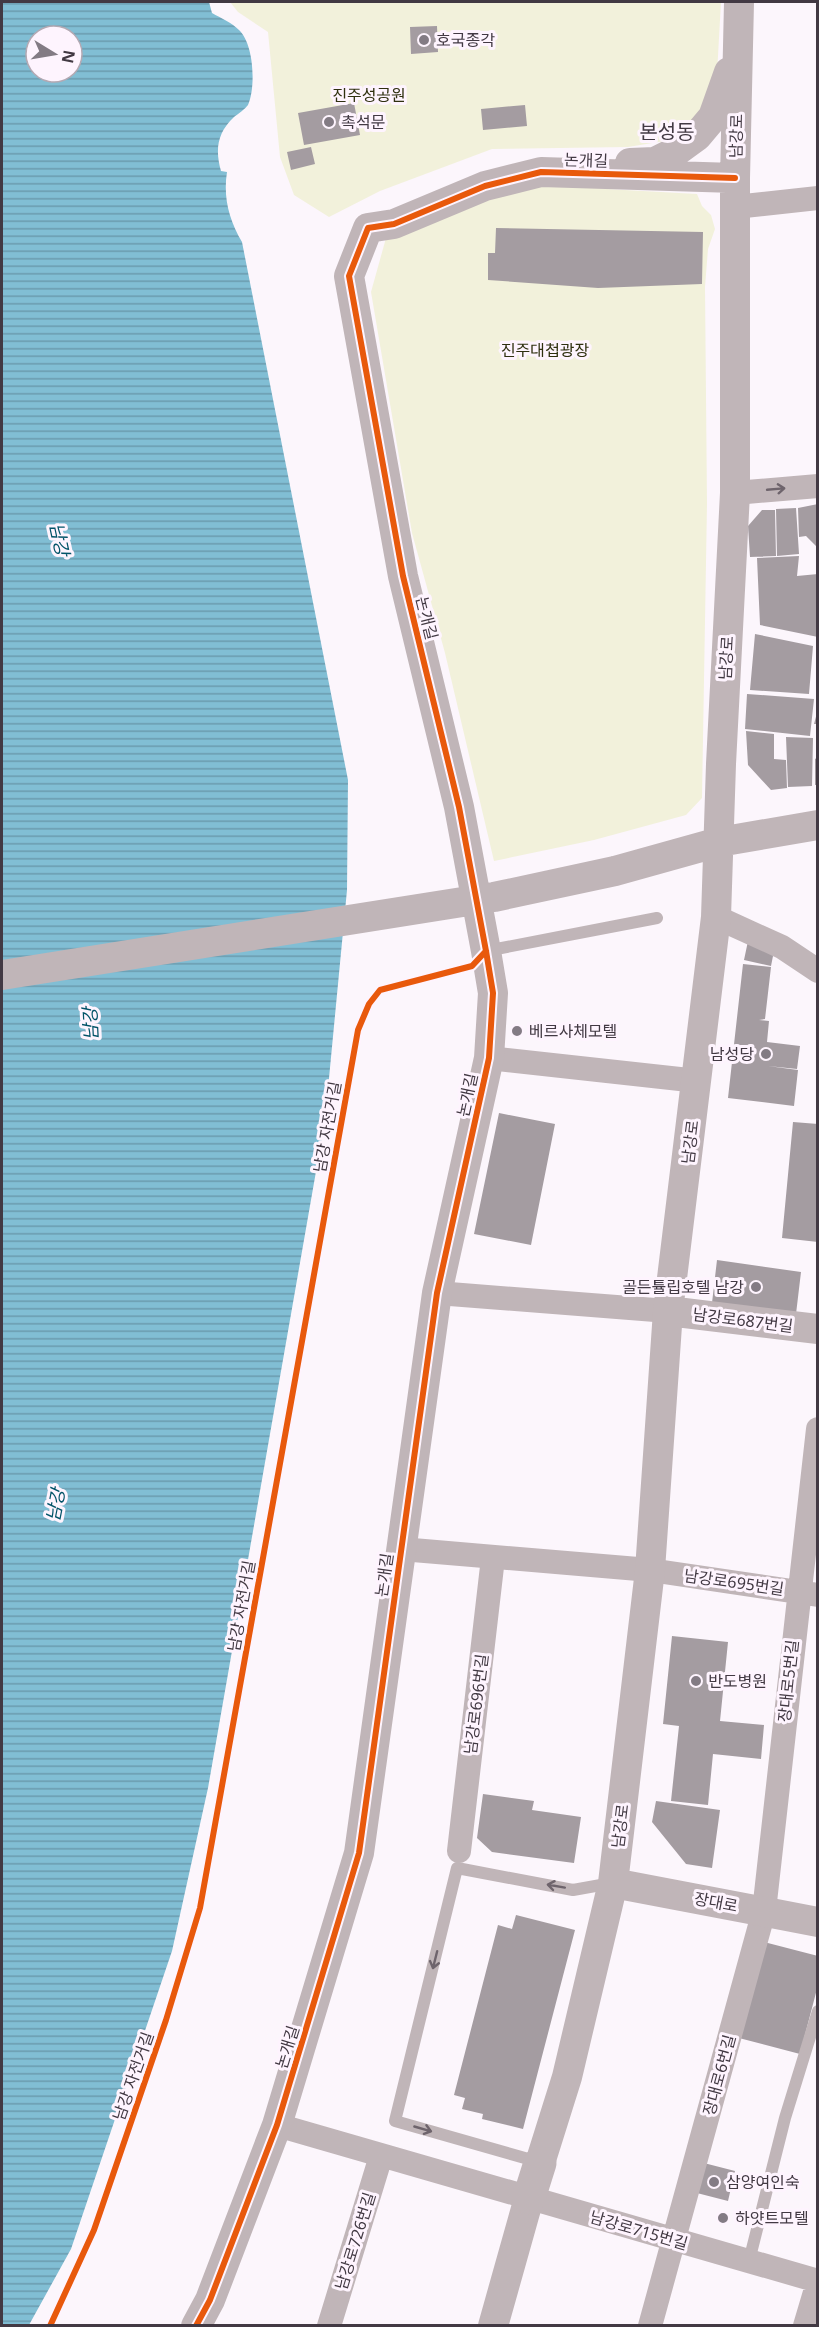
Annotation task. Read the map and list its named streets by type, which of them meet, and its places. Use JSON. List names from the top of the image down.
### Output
{
  "streets": {
    "main road": ["남강로"],
    "street": [
      "논개길",
      "남강로687번길",
      "남강로695번길",
      "장대로5번길",
      "남강로696번길",
      "장대로",
      "장대로6번길",
      "남강로715번길",
      "남강로726번길"
    ],
    "cycle path": ["남강 자전거길"]
  },
  "crossings": [
    ["남강로", "논개길"],
    ["남강로", "남강로687번길"],
    ["남강로", "남강로695번길"],
    ["남강로", "장대로"],
    ["남강로", "남강로715번길"],
    ["논개길", "남강로715번길"],
    ["남강로695번길", "장대로5번길"],
    ["장대로5번길", "장대로"],
    ["장대로5번길", "장대로6번길"],
    ["장대로", "장대로6번길"],
    ["장대로6번길", "남강로715번길"],
    ["남강로715번길", "남강로726번길"]
  ],
  "districts": ["본성동"],
  "water": ["남강"],
  "parks": ["진주성공원", "진주대첩광장"],
  "places": [
    "호국종각",
    "촉석문",
    "베르사체모텔",
    "남성당",
    "골든튤립호텔 남강",
    "반도병원",
    "삼양여인숙",
    "하얏트모텔"
  ],
  "north": "right"
}
